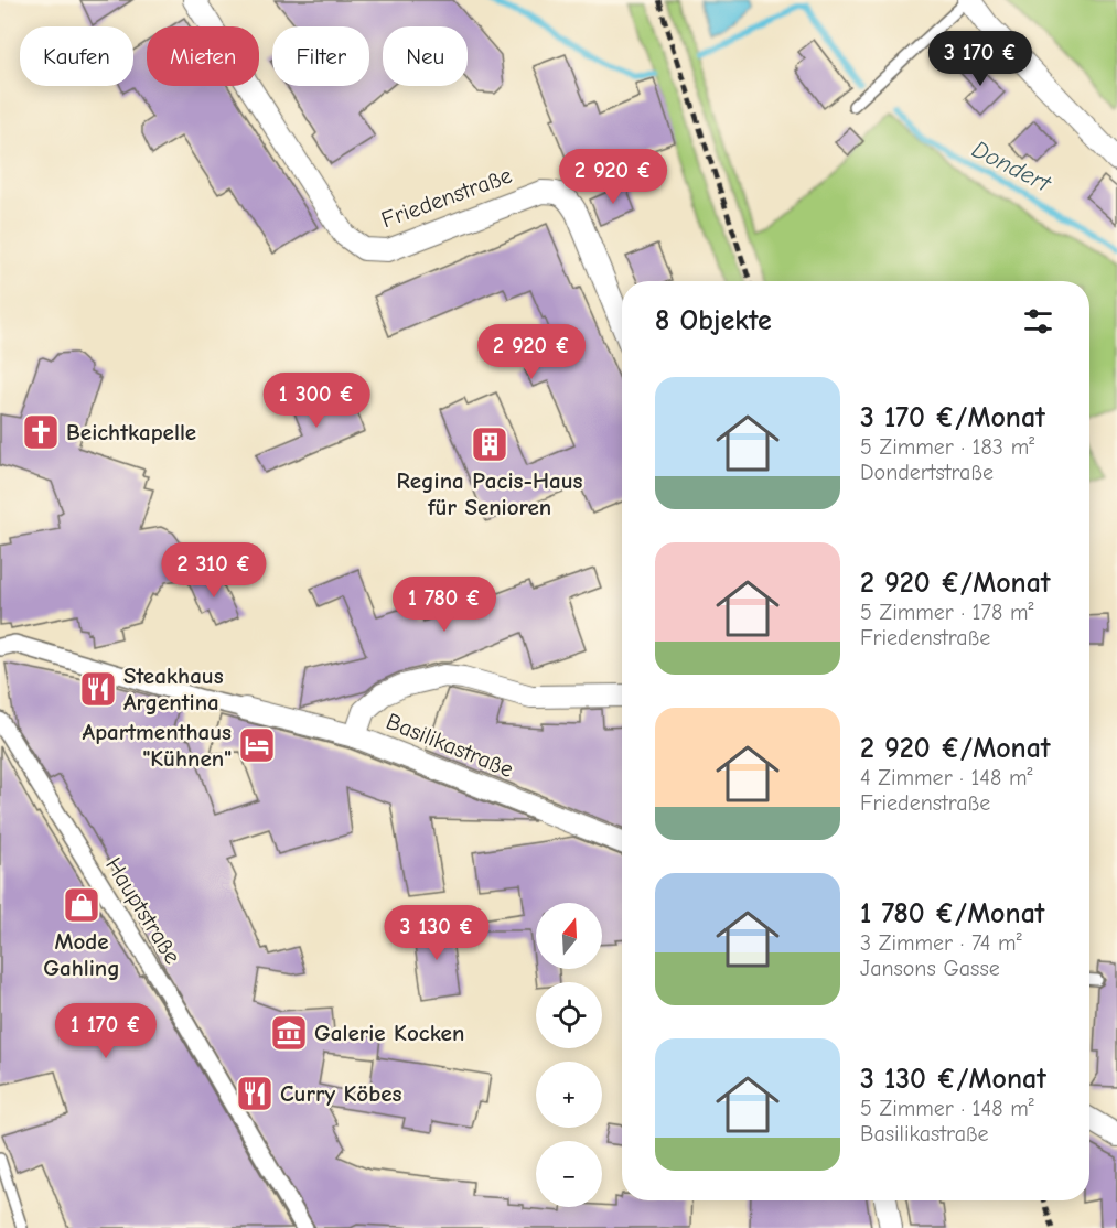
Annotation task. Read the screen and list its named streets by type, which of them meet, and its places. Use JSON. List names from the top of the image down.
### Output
{
  "streets": {
    "street": ["Friedenstraße", "Basilikastraße", "Hauptstraße"]
  },
  "water": ["Dondert"],
  "places": {
    "church": ["Beichtkapelle"],
    "building": ["Regina Pacis-Haus für Senioren"],
    "restaurant": ["Steakhaus Argentina", "Curry Köbes"],
    "hotel": ["Apartmenthaus \"Kühnen\""],
    "shop": ["Mode Gahling"],
    "museum": ["Galerie Kocken"]
  },
  "north": "top",
  "page": {
    "chip": [
      "Kaufen",
      "Mieten",
      "Filter",
      "Neu"
    ],
    "price": [
      "3 170 €",
      "2 920 €",
      "2 920 €",
      "1 300 €",
      "2 310 €",
      "1 780 €",
      "3 130 €",
      "1 170 €"
    ],
    "heading": "8 Objekte",
    "list": [
      {
        "name": "3 170 €/Monat",
        "note": "5 Zimmer · 183 m² · Dondertstraße"
      },
      {
        "name": "2 920 €/Monat",
        "note": "5 Zimmer · 178 m² · Friedenstraße"
      },
      {
        "name": "2 920 €/Monat",
        "note": "4 Zimmer · 148 m² · Friedenstraße"
      },
      {
        "name": "1 780 €/Monat",
        "note": "3 Zimmer · 74 m² · Jansons Gasse"
      },
      {
        "name": "3 130 €/Monat",
        "note": "5 Zimmer · 148 m² · Basilikastraße"
      }
    ],
    "map_buttons": ["+", "−"]
  }
}
